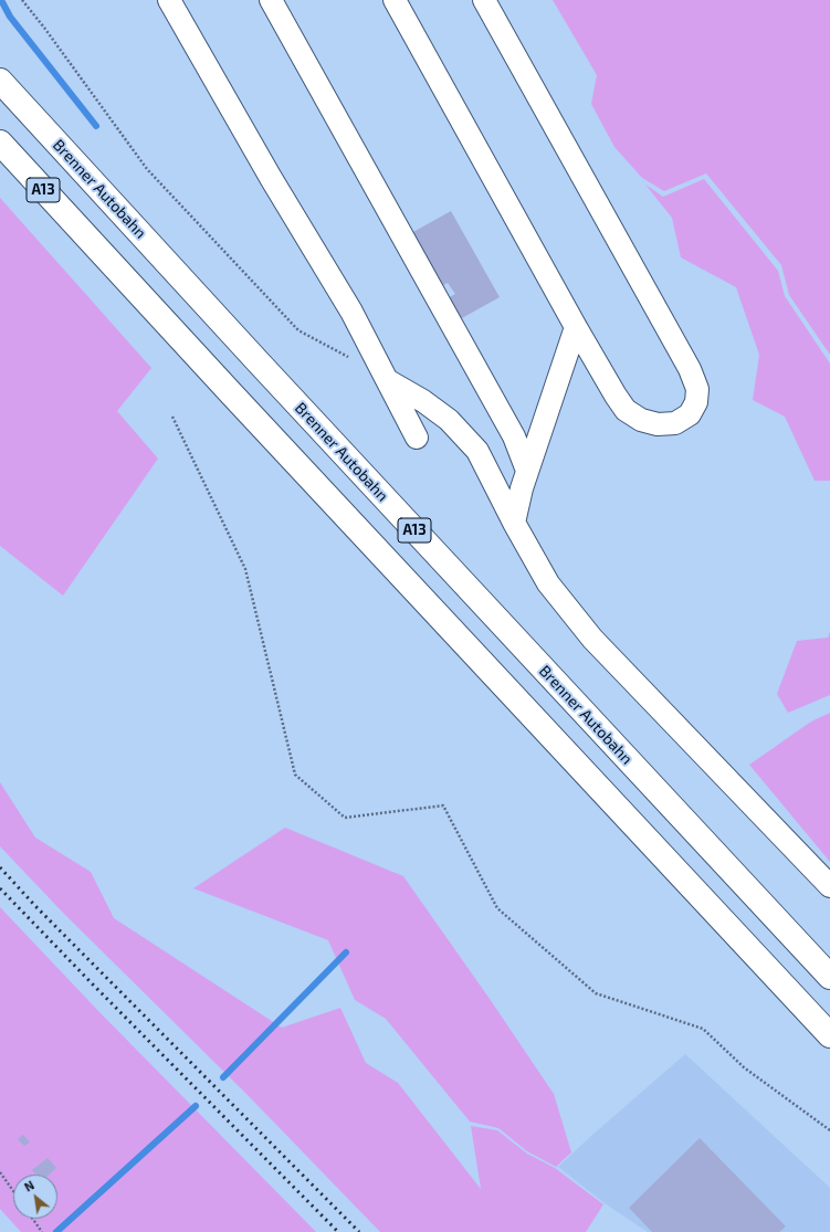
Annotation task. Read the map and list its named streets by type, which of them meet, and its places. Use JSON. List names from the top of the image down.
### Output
{
  "streets": {
    "highway": ["Brenner Autobahn", "A13"]
  },
  "north": "top left"
}
